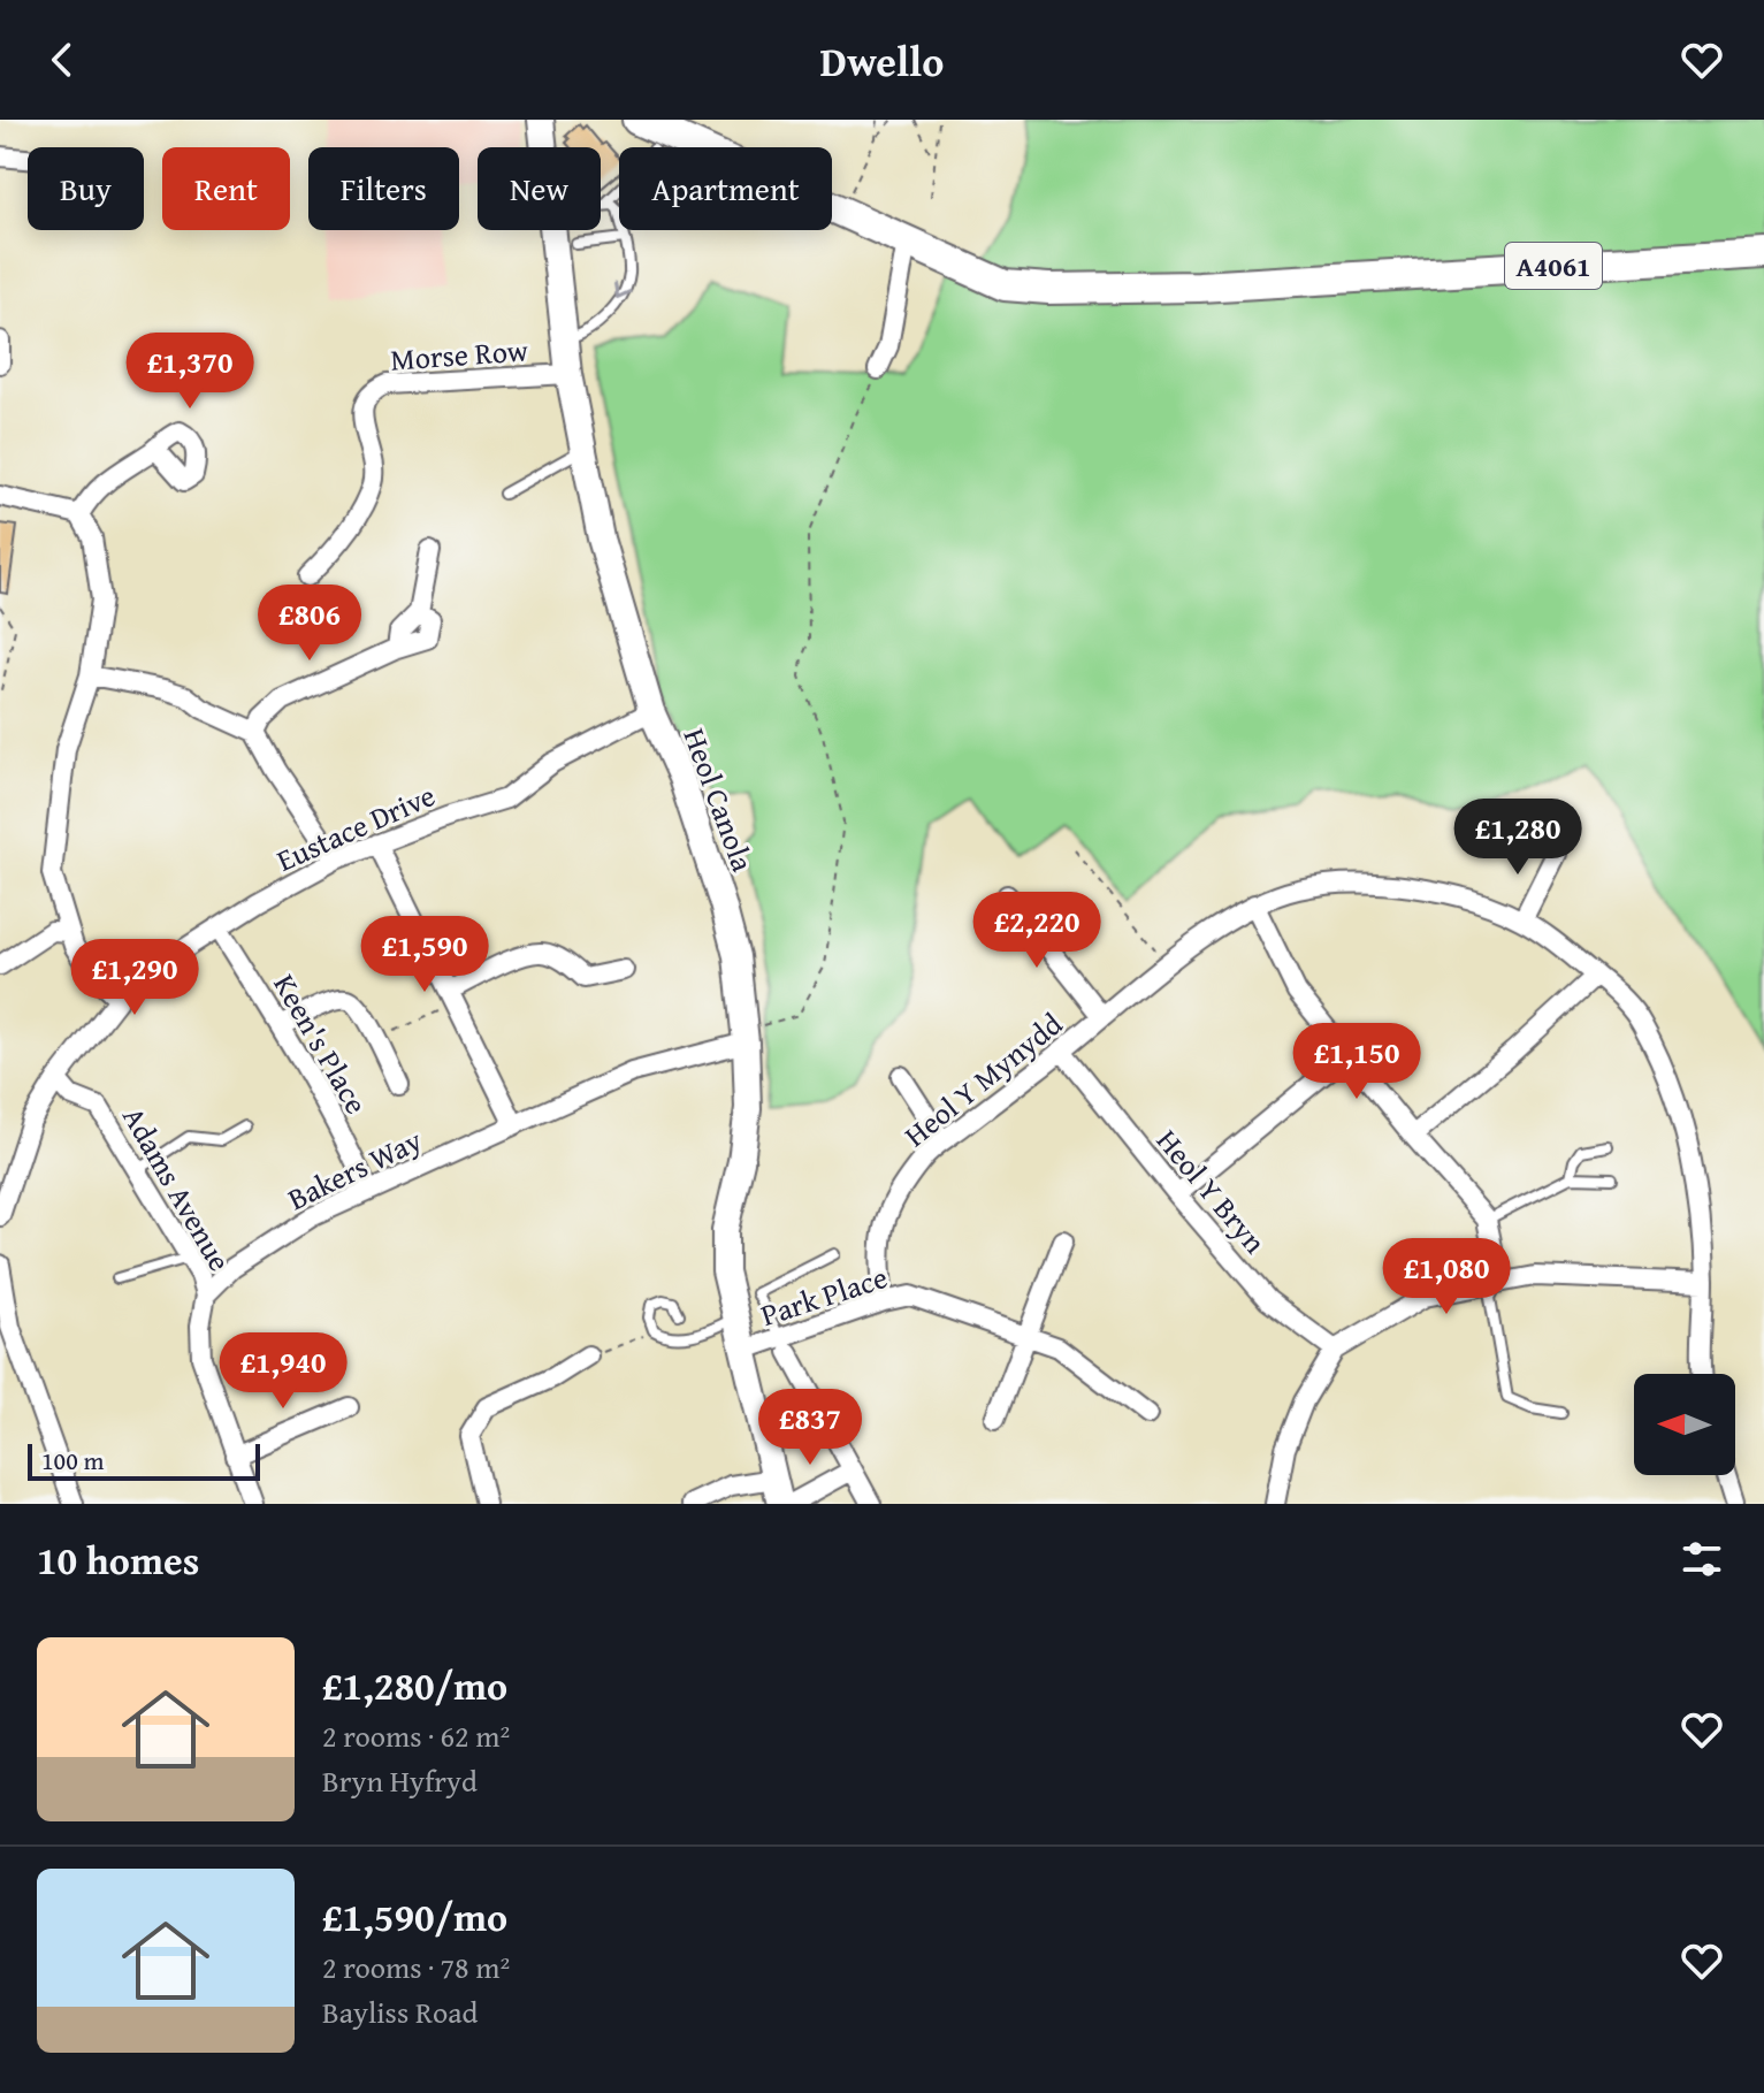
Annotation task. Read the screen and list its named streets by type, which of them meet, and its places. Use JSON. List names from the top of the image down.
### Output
{
  "streets": {
    "main road": ["A4061"],
    "street": [
      "Morse Row",
      "Heol Canola",
      "Eustace Drive",
      "Keen's Place",
      "Heol Y Mynydd",
      "Bakers Way",
      "Adams Avenue",
      "Heol Y Bryn",
      "Park Place"
    ]
  },
  "crossings": [
    ["Morse Row", "Heol Canola"],
    ["Heol Canola", "Eustace Drive"],
    ["Heol Canola", "Bakers Way"],
    ["Heol Canola", "Park Place"],
    ["Eustace Drive", "Keen's Place"],
    ["Eustace Drive", "Adams Avenue"],
    ["Keen's Place", "Bakers Way"],
    ["Heol Y Mynydd", "Heol Y Bryn"],
    ["Heol Y Mynydd", "Park Place"],
    ["Bakers Way", "Adams Avenue"]
  ],
  "scale_bar": "100 m",
  "north": "left",
  "page": {
    "header": "Dwello",
    "chip": [
      "Buy",
      "Rent",
      "Filters",
      "New",
      "Apartment"
    ],
    "price": [
      "£1,370",
      "£806",
      "£1,280",
      "£2,220",
      "£1,590",
      "£1,290",
      "£1,150",
      "£1,080",
      "£1,940",
      "£837"
    ],
    "scale": "100 m",
    "heading": "10 homes",
    "list": [
      {
        "name": "£1,280/mo",
        "note": "2 rooms · 62 m² · Bryn Hyfryd"
      },
      {
        "name": "£1,590/mo",
        "note": "2 rooms · 78 m² · Bayliss Road"
      }
    ]
  }
}
